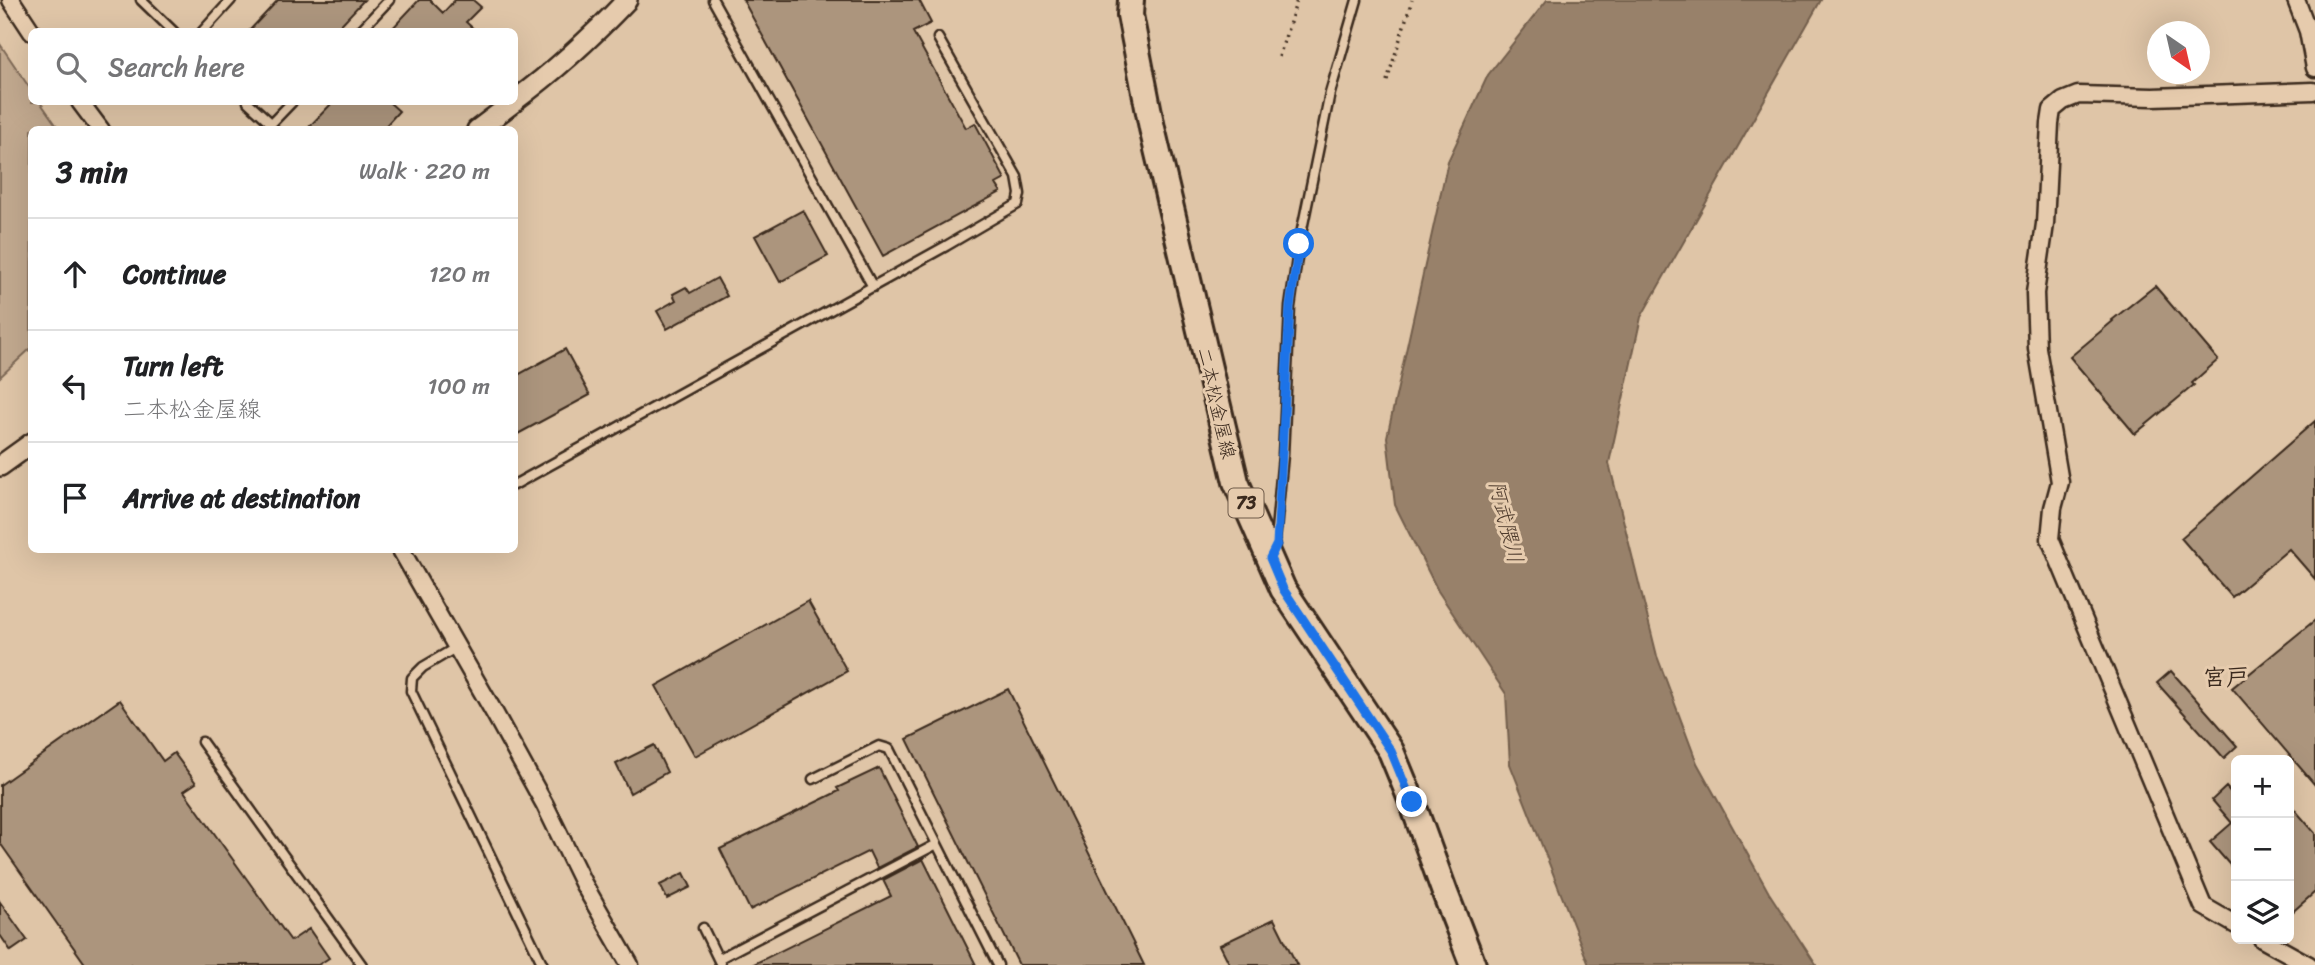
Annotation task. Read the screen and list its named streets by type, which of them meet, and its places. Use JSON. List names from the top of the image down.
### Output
{
  "streets": {
    "main road": ["二本松金屋線", "73"]
  },
  "districts": ["宮戸"],
  "water": ["阿武隈川"],
  "north": "bottom right",
  "page": {
    "search": "Search here",
    "heading": ["3 min", "Walk · 220 m"],
    "list": [
      ["Continue", "120 m"],
      ["Turn left", "二本松金屋線", "100 m"],
      "Arrive at destination"
    ],
    "map_buttons": ["+", "−"]
  }
}
